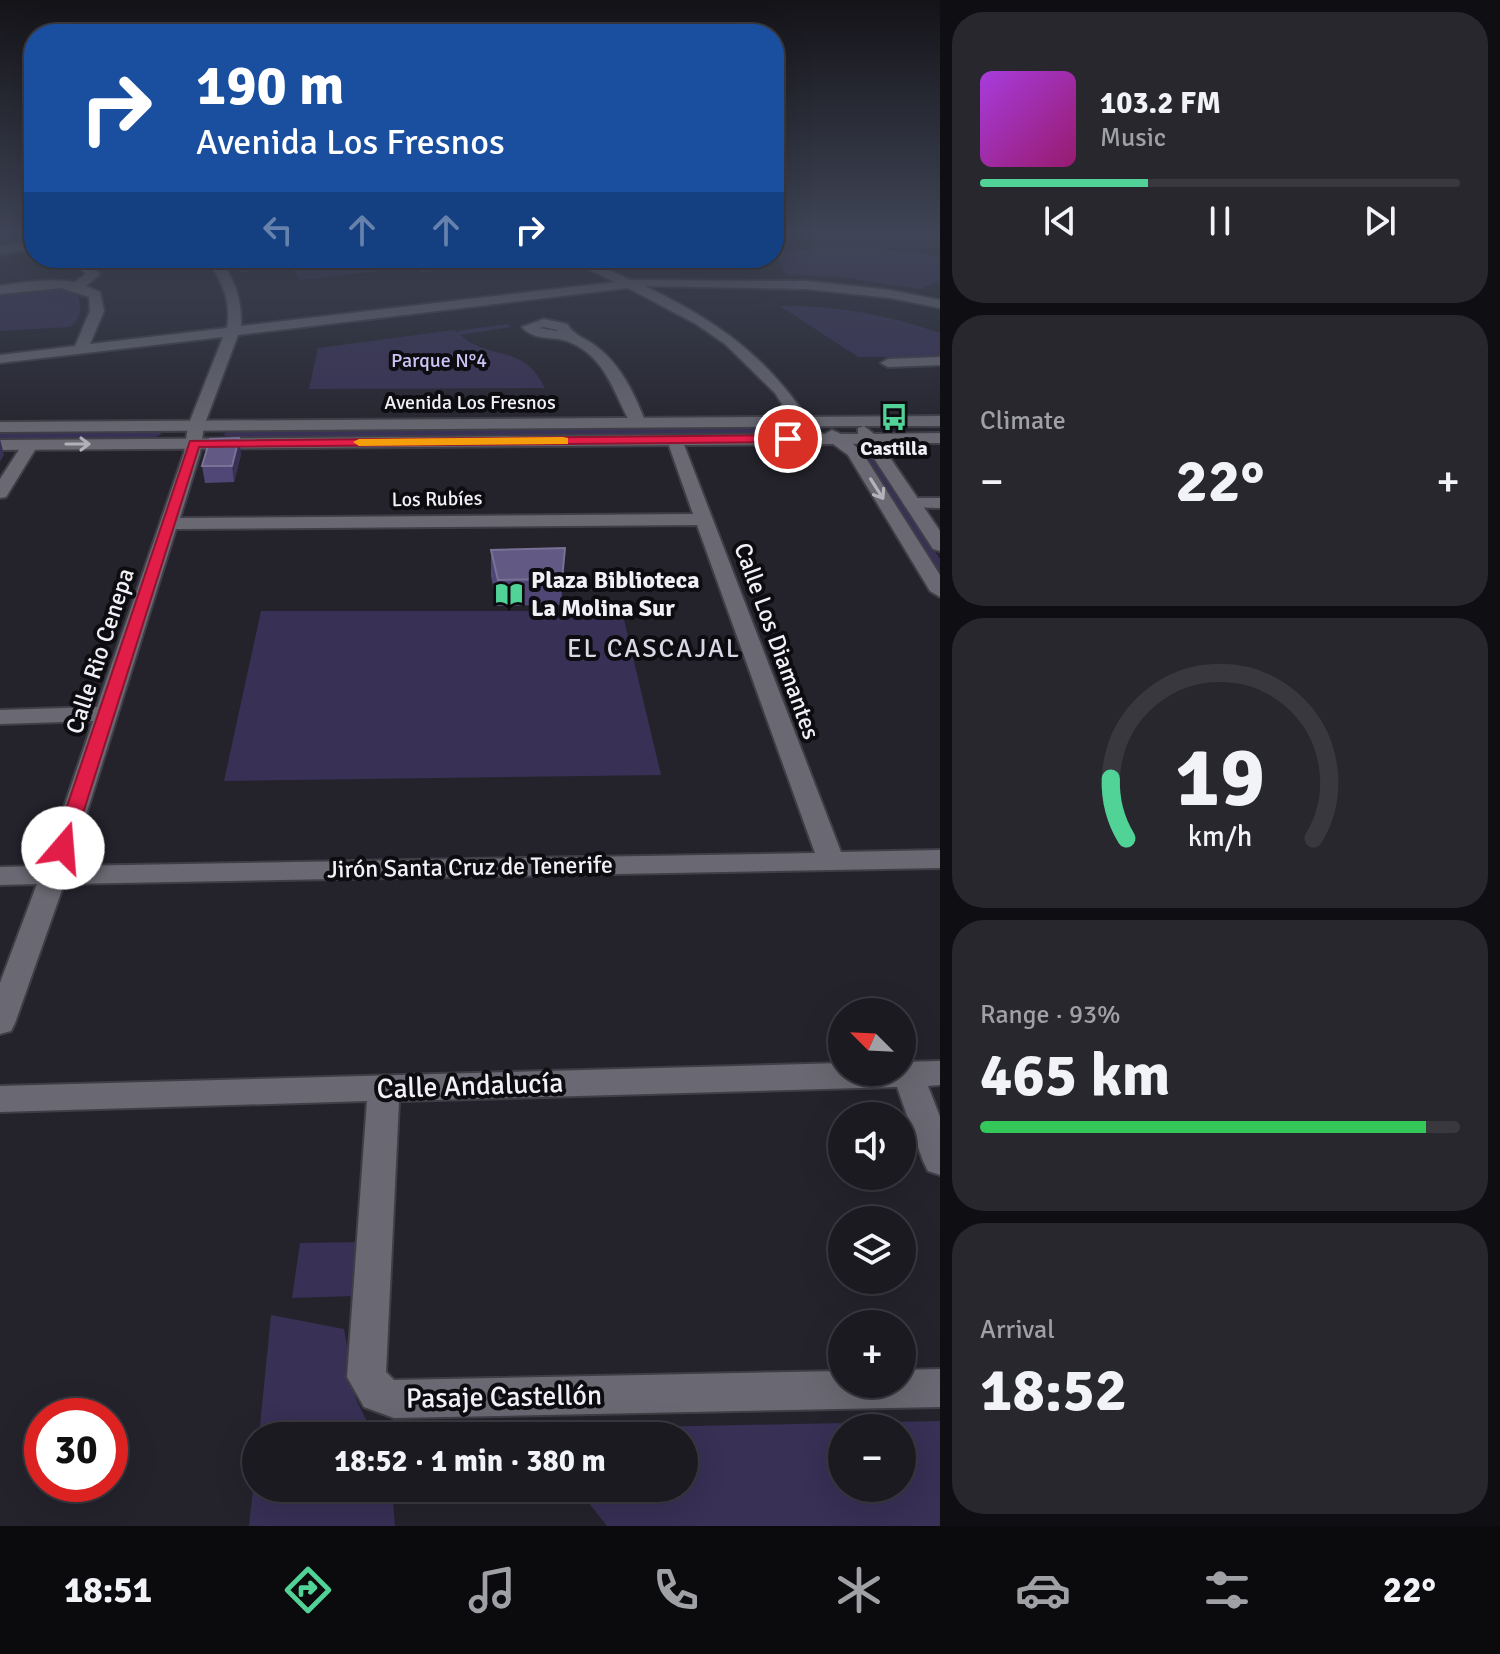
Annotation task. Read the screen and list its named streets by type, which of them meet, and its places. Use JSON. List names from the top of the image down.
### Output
{
  "streets": {
    "street": [
      "Avenida Los Fresnos",
      "Los Rubíes",
      "Calle Los Diamantes",
      "Calle Rio Cenepa",
      "Jirón Santa Cruz de Tenerife",
      "Calle Andalucía",
      "Pasaje Castellón"
    ]
  },
  "crossings": [
    ["Avenida Los Fresnos", "Calle Los Diamantes"],
    ["Avenida Los Fresnos", "Calle Rio Cenepa"],
    ["Los Rubíes", "Calle Los Diamantes"],
    ["Los Rubíes", "Calle Rio Cenepa"],
    ["Calle Los Diamantes", "Jirón Santa Cruz de Tenerife"],
    ["Calle Rio Cenepa", "Jirón Santa Cruz de Tenerife"],
    ["Calle Andalucía", "Pasaje Castellón"]
  ],
  "districts": ["EL CASCAJAL"],
  "parks": ["Parque N°4"],
  "places": {
    "bus stop": ["Castilla"],
    "library": ["Plaza Biblioteca La Molina Sur"]
  },
  "north": "top left",
  "page": {
    "turn": ["190 m", "Avenida Los Fresnos"],
    "song": ["103.2 FM", "Music"],
    "tile": [
      "Climate",
      ["Range · 93%", "465 km"],
      ["Arrival", "18:52"]
    ],
    "heat": ["−", "22°", "+"],
    "map_buttons": ["+", "−"],
    "limit": "30",
    "trip": "18:52 · 1 min · 380 m",
    "tabs": ["18:51", "22°"],
    "gauge": ["19", "km/h"]
  }
}
